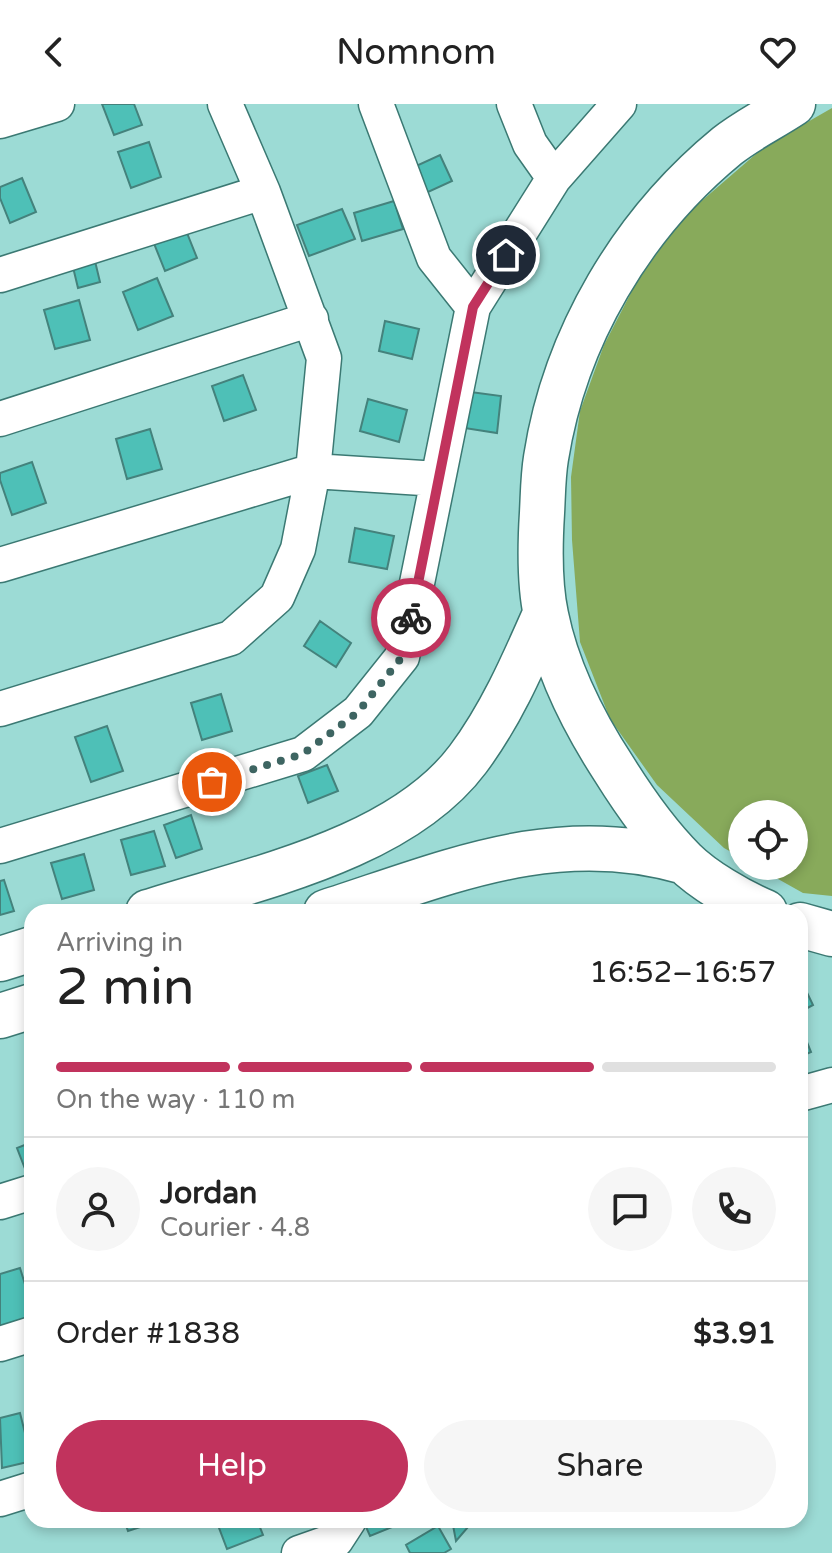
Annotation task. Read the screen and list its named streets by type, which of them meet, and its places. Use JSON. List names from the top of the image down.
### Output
{
  "page": {
    "header": "Nomnom",
    "heading": ["2 min", "Arriving in", "16:52–16:57"],
    "panel": [
      "Jordan",
      "Courier · 4.8",
      "Order #1838",
      "$3.91"
    ],
    "bar": "On the way · 110 m",
    "buttons": ["Help", "Share"]
  }
}
